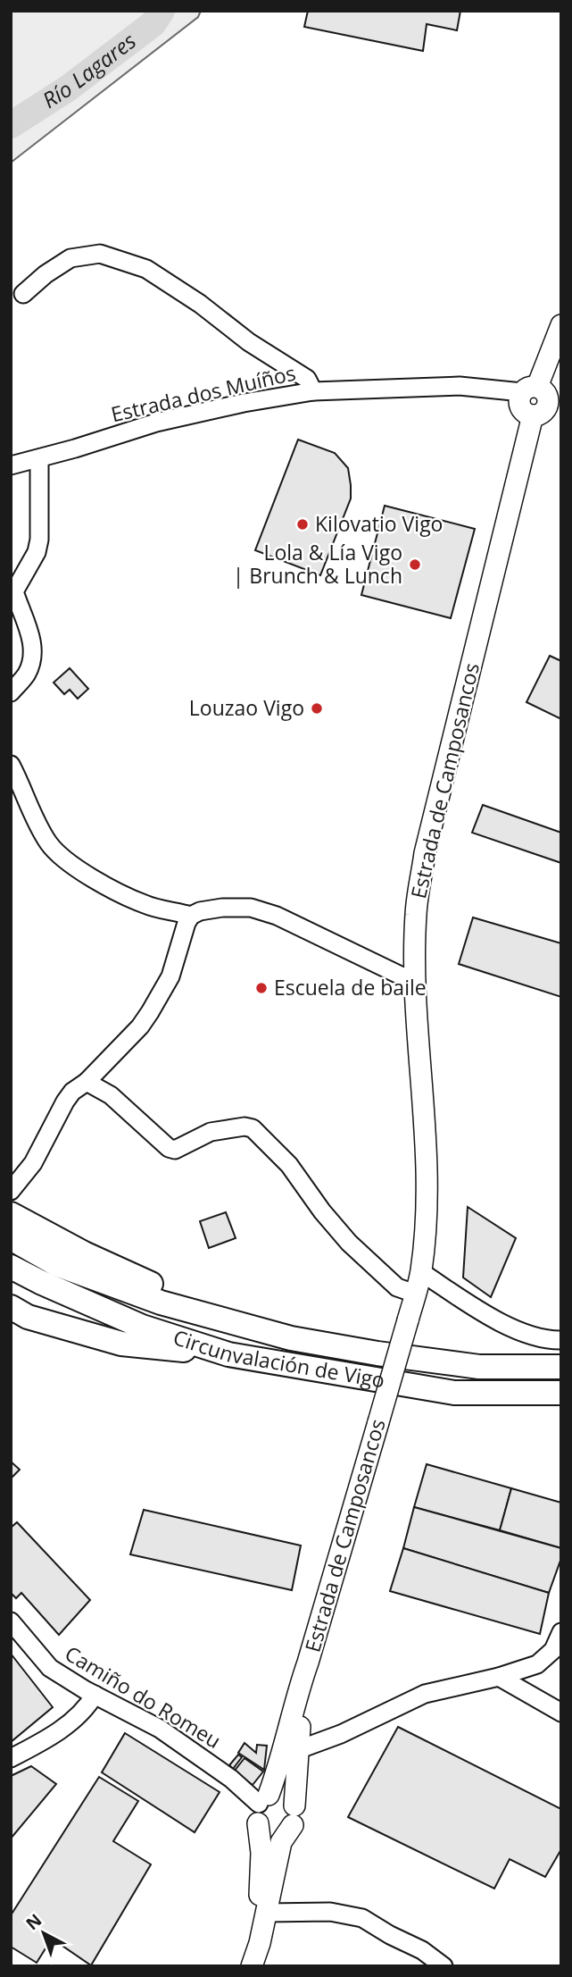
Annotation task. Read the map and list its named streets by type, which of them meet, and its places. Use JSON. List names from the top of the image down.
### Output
{
  "streets": {
    "highway": ["Circunvalación de Vigo"],
    "main road": ["Estrada de Camposancos"],
    "street": ["Estrada dos Muíños", "Camiño do Romeu"]
  },
  "crossings": [
    ["Estrada dos Muíños", "Estrada de Camposancos"],
    ["Estrada de Camposancos", "Camiño do Romeu"]
  ],
  "water": ["Río Lagares"],
  "places": [
    "Kilovatio Vigo",
    "Lola & Lía Vigo | Brunch & Lunch",
    "Louzao Vigo",
    "Escuela de baile"
  ],
  "north": "top left"
}
